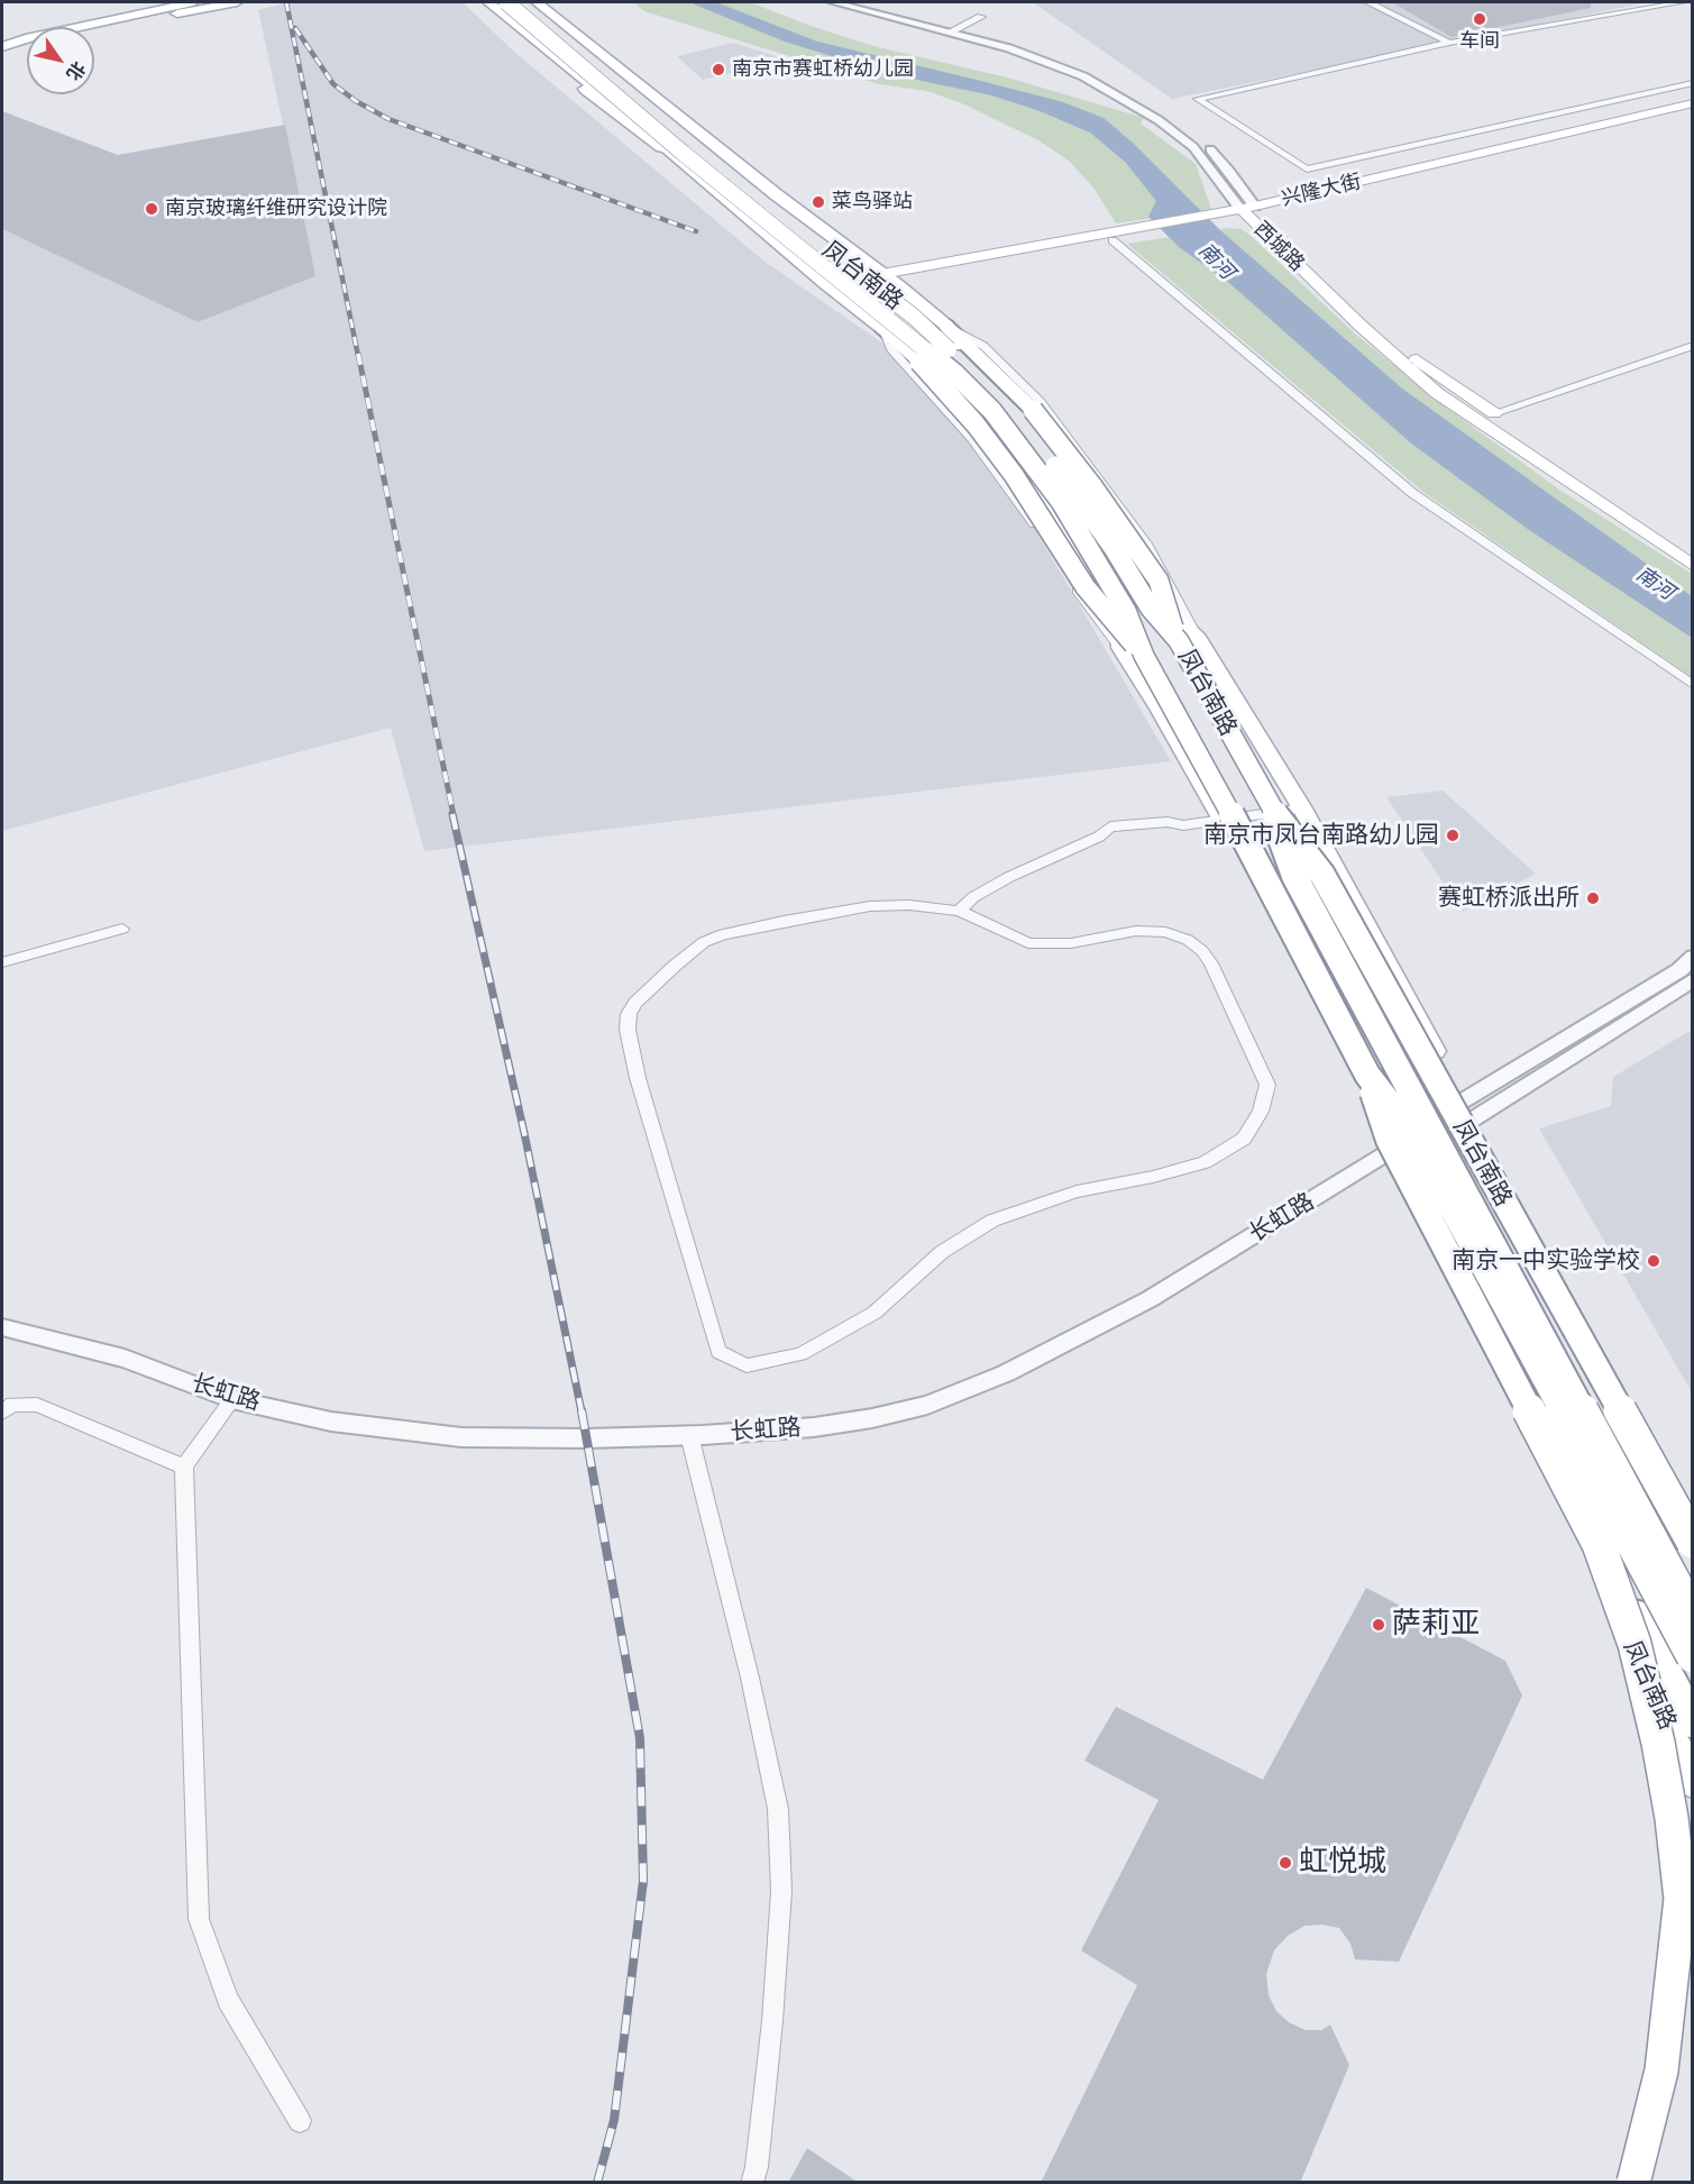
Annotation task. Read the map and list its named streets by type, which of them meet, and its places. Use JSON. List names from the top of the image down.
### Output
{
  "streets": {
    "highway": ["凤台南路"],
    "main road": ["兴隆大街", "西城路"],
    "street": ["长虹路"]
  },
  "crossings": [
    ["兴隆大街", "西城路"],
    ["兴隆大街", "凤台南路"],
    ["凤台南路", "长虹路"]
  ],
  "water": ["南河"],
  "places": [
    "车间",
    "南京市赛虹桥幼儿园",
    "菜鸟驿站",
    "南京玻璃纤维研究设计院",
    "南京市凤台南路幼儿园",
    "赛虹桥派出所",
    "南京一中实验学校",
    "萨莉亚",
    "虹悦城"
  ],
  "north": "bottom right"
}
